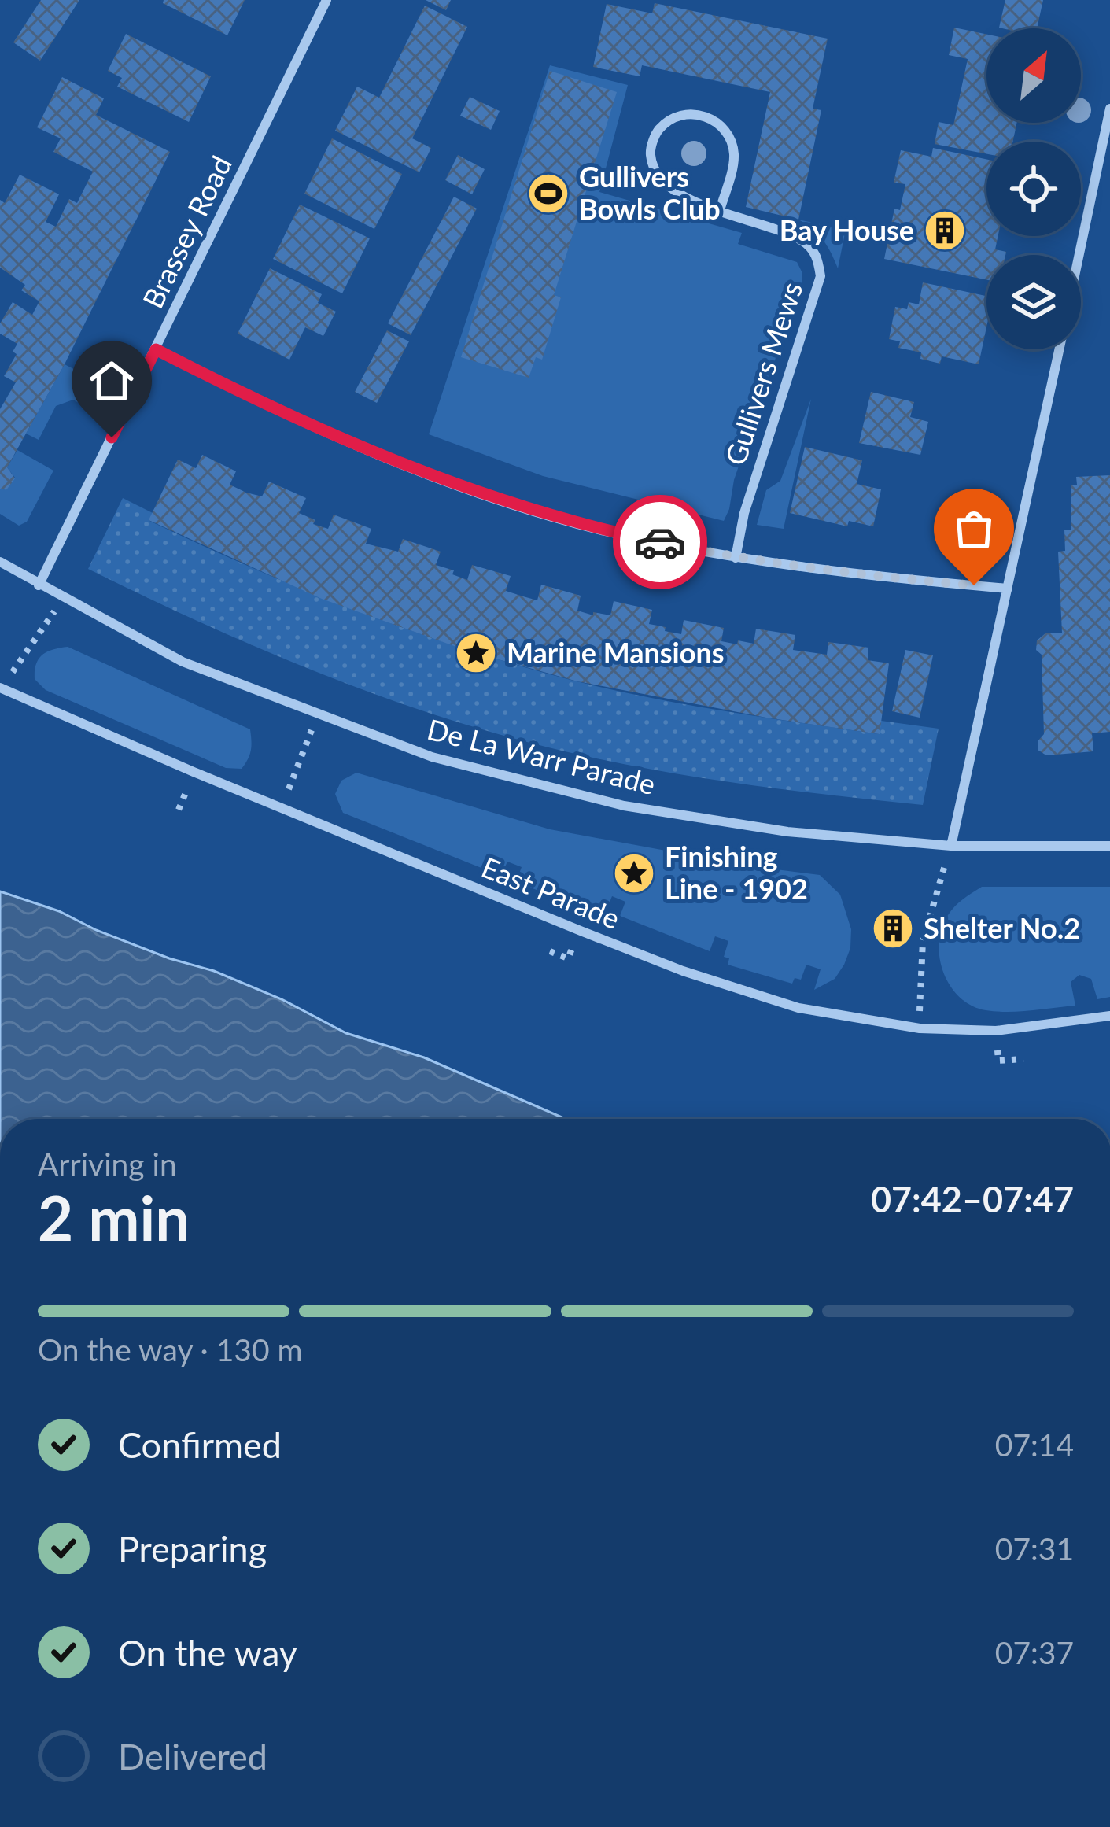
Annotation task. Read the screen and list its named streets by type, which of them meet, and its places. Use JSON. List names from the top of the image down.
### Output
{
  "streets": {
    "street": [
      "Brassey Road",
      "Gullivers Mews",
      "De La Warr Parade",
      "East Parade"
    ]
  },
  "crossings": [
    ["Brassey Road", "De La Warr Parade"]
  ],
  "places": {
    "sports": ["Gullivers Bowls Club"],
    "building": ["Bay House", "Shelter No.2"],
    "place": ["Marine Mansions", "Finishing Line - 1902"]
  },
  "north": "top right",
  "page": {
    "heading": ["2 min", "Arriving in", "07:42–07:47"],
    "bar": "On the way · 130 m",
    "list": [
      ["Confirmed", "07:14"],
      ["Preparing", "07:31"],
      ["On the way", "07:37"],
      "Delivered"
    ]
  }
}
